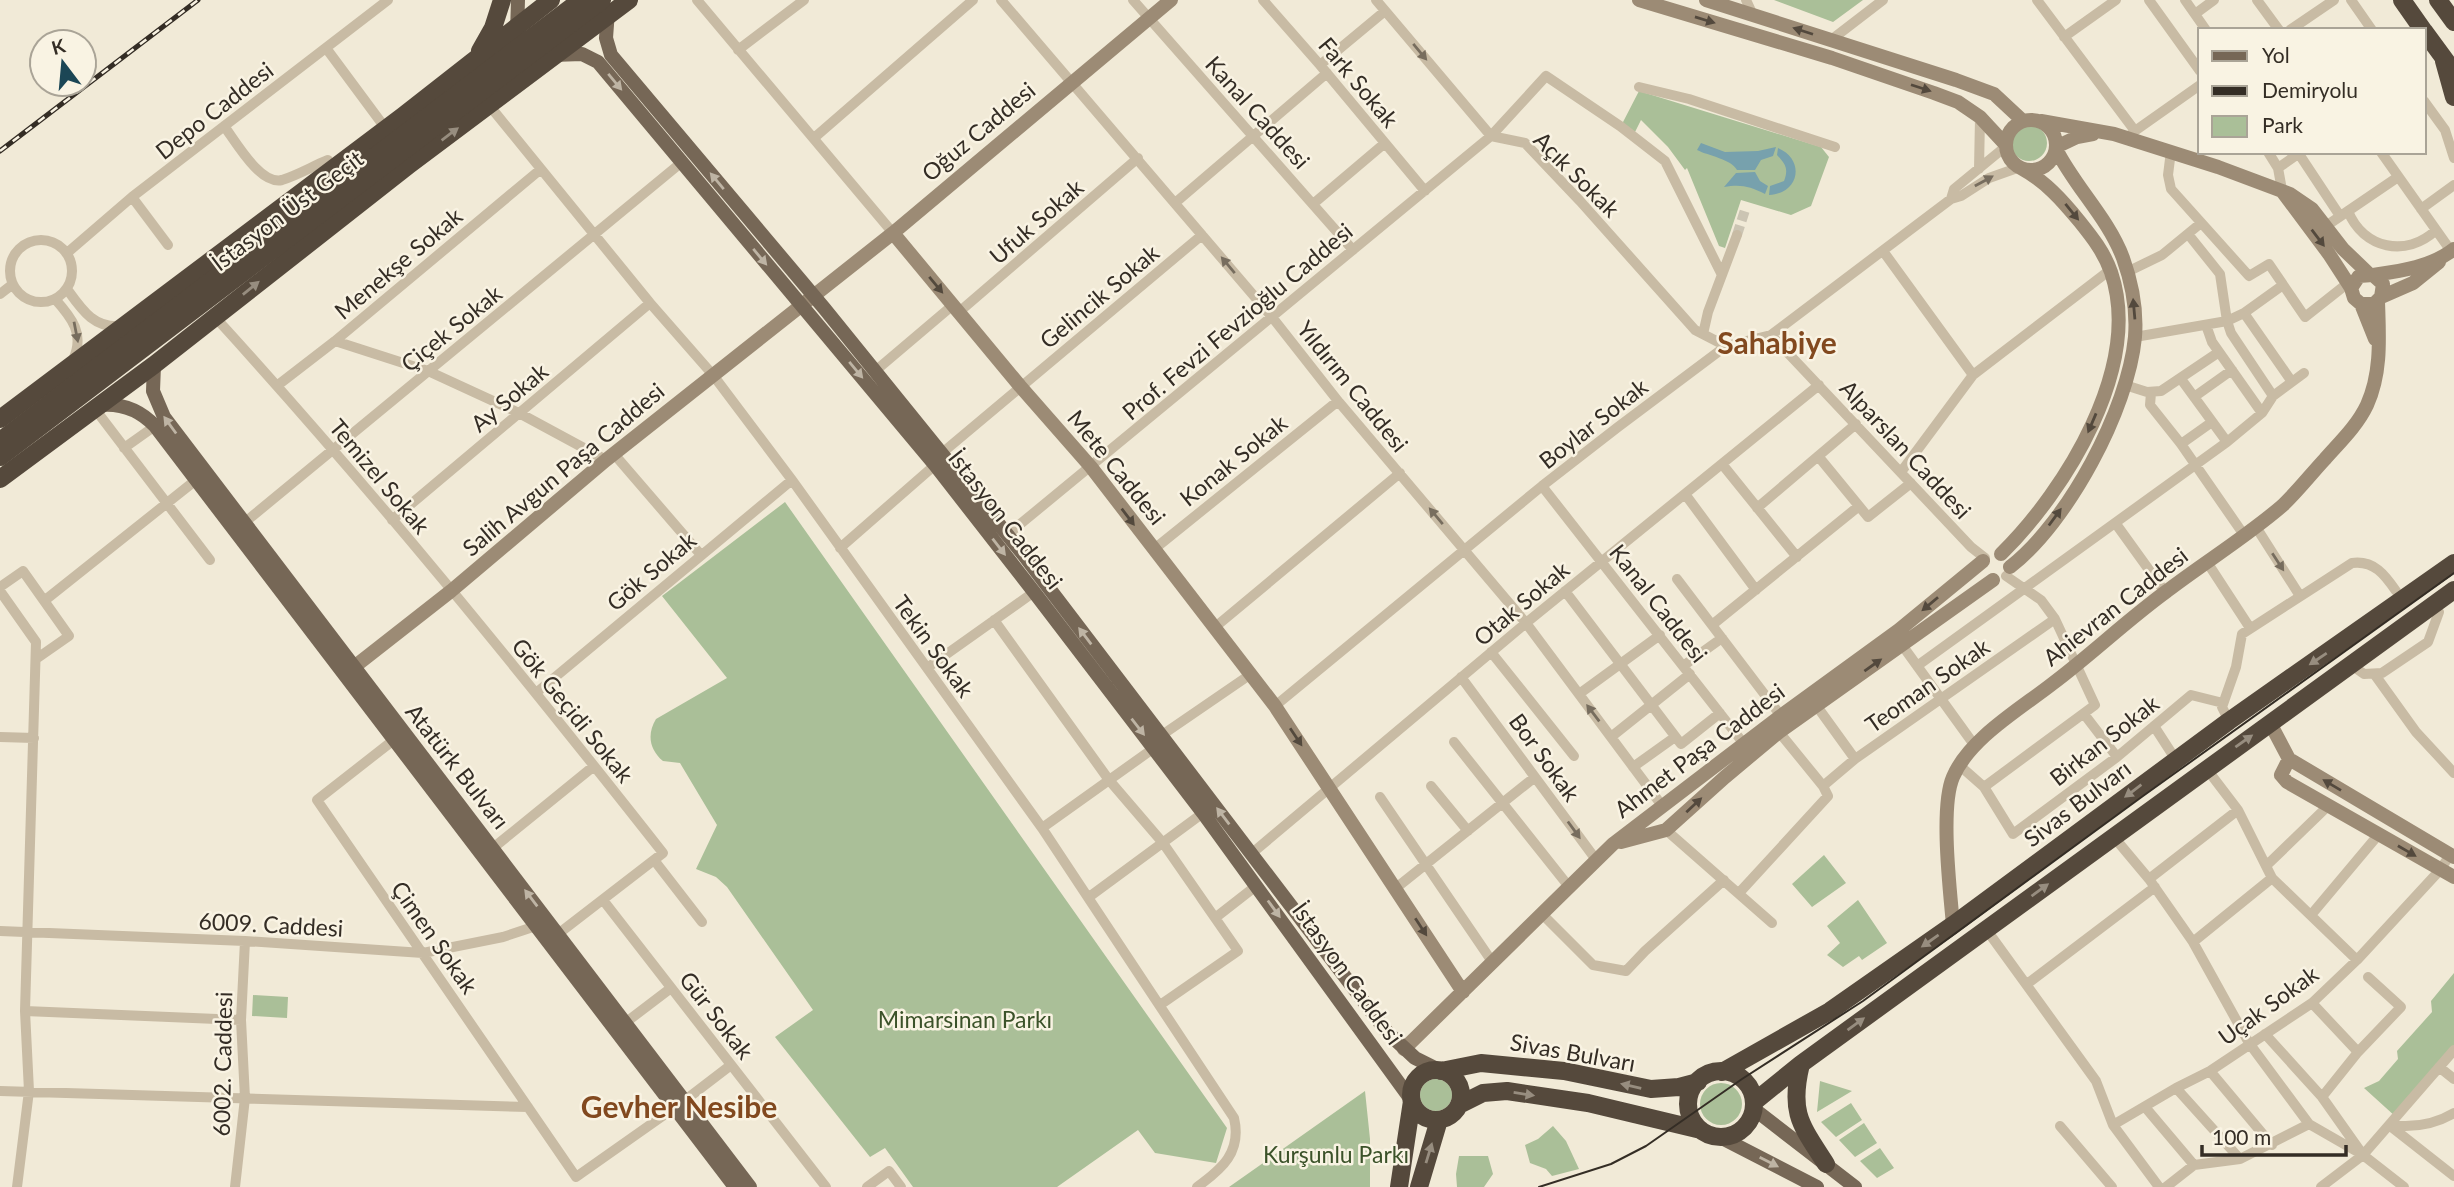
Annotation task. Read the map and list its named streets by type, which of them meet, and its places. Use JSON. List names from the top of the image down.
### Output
{
  "streets": {
    "highway": ["İstasyon Üst Geçit", "Sivas Bulvarı"],
    "main road": ["İstasyon Caddesi", "Atatürk Bulvarı"],
    "street": [
      "Fark Sokak",
      "Depo Caddesi",
      "Kanal Caddesi",
      "Oğuz Caddesi",
      "Açık Sokak",
      "Ufuk Sokak",
      "Menekşe Sokak",
      "Gelincik Sokak",
      "Prof. Fevzi Fevzioğlu Caddesi",
      "Çiçek Sokak",
      "Yıldırım Caddesi",
      "Ay Sokak",
      "Boylar Sokak",
      "Alparslan Caddesi",
      "Konak Sokak",
      "Mete Caddesi",
      "Salih Avgun Paşa Caddesi",
      "Temizel Sokak",
      "Gök Sokak",
      "Otak Sokak",
      "Ahievran Caddesi",
      "Tekin Sokak",
      "Teoman Sokak",
      "Gök Geçidi Sokak",
      "Birkan Sokak",
      "Ahmet Paşa Caddesi",
      "Bor Sokak",
      "6009. Caddesi",
      "Çimen Sokak",
      "Uçak Sokak",
      "Gür Sokak",
      "6002. Caddesi"
    ]
  },
  "crossings": [
    ["Fark Sokak", "Prof. Fevzi Fevzioğlu Caddesi"],
    ["Kanal Caddesi", "Oğuz Caddesi"],
    ["Kanal Caddesi", "Prof. Fevzi Fevzioğlu Caddesi"],
    ["Kanal Caddesi", "Boylar Sokak"],
    ["Kanal Caddesi", "Otak Sokak"],
    ["Kanal Caddesi", "Ahmet Paşa Caddesi"],
    ["Oğuz Caddesi", "Yıldırım Caddesi"],
    ["Oğuz Caddesi", "Mete Caddesi"],
    ["Oğuz Caddesi", "Salih Avgun Paşa Caddesi"],
    ["Oğuz Caddesi", "İstasyon Caddesi"],
    ["Açık Sokak", "Prof. Fevzi Fevzioğlu Caddesi"],
    ["Açık Sokak", "Boylar Sokak"],
    ["İstasyon Üst Geçit", "İstasyon Caddesi"],
    ["Ufuk Sokak", "Yıldırım Caddesi"],
    ["Ufuk Sokak", "Mete Caddesi"],
    ["Ufuk Sokak", "İstasyon Caddesi"],
    ["Menekşe Sokak", "Temizel Sokak"],
    ["Menekşe Sokak", "Tekin Sokak"],
    ["Gelincik Sokak", "Yıldırım Caddesi"],
    ["Gelincik Sokak", "Mete Caddesi"],
    ["Gelincik Sokak", "İstasyon Caddesi"],
    ["Gelincik Sokak", "Tekin Sokak"],
    ["Prof. Fevzi Fevzioğlu Caddesi", "Yıldırım Caddesi"],
    ["Prof. Fevzi Fevzioğlu Caddesi", "Mete Caddesi"],
    ["Prof. Fevzi Fevzioğlu Caddesi", "İstasyon Caddesi"],
    ["Çiçek Sokak", "Temizel Sokak"],
    ["Çiçek Sokak", "İstasyon Caddesi"],
    ["Çiçek Sokak", "Tekin Sokak"],
    ["Çiçek Sokak", "Atatürk Bulvarı"],
    ["Yıldırım Caddesi", "Boylar Sokak"],
    ["Yıldırım Caddesi", "Konak Sokak"],
    ["Yıldırım Caddesi", "Otak Sokak"],
    ["Yıldırım Caddesi", "Ahmet Paşa Caddesi"],
    ["Ay Sokak", "Temizel Sokak"],
    ["Ay Sokak", "Tekin Sokak"],
    ["Boylar Sokak", "Alparslan Caddesi"],
    ["Boylar Sokak", "Mete Caddesi"],
    ["Boylar Sokak", "Ahmet Paşa Caddesi"],
    ["Alparslan Caddesi", "Otak Sokak"],
    ["Alparslan Caddesi", "Ahmet Paşa Caddesi"],
    ["Konak Sokak", "Mete Caddesi"],
    ["Mete Caddesi", "Otak Sokak"],
    ["Salih Avgun Paşa Caddesi", "Temizel Sokak"],
    ["Salih Avgun Paşa Caddesi", "İstasyon Caddesi"],
    ["Salih Avgun Paşa Caddesi", "Tekin Sokak"],
    ["Salih Avgun Paşa Caddesi", "Gök Geçidi Sokak"],
    ["Salih Avgun Paşa Caddesi", "Atatürk Bulvarı"],
    ["Temizel Sokak", "Gök Geçidi Sokak"],
    ["İstasyon Caddesi", "Otak Sokak"],
    ["İstasyon Caddesi", "Sivas Bulvarı"],
    ["Gök Sokak", "Tekin Sokak"],
    ["Gök Sokak", "Gök Geçidi Sokak"],
    ["Otak Sokak", "Bor Sokak"],
    ["Ahievran Caddesi", "Sivas Bulvarı"],
    ["Atatürk Bulvarı", "6009. Caddesi"],
    ["Atatürk Bulvarı", "Çimen Sokak"],
    ["6009. Caddesi", "Çimen Sokak"],
    ["6009. Caddesi", "6002. Caddesi"]
  ],
  "districts": ["Sahabiye", "Gevher Nesibe"],
  "parks": ["Mimarsinan Parkı", "Kurşunlu Parkı"],
  "legend": ["Yol", "Demiryolu", "Park"],
  "scale_bar": "100 m",
  "north": "top"
}
